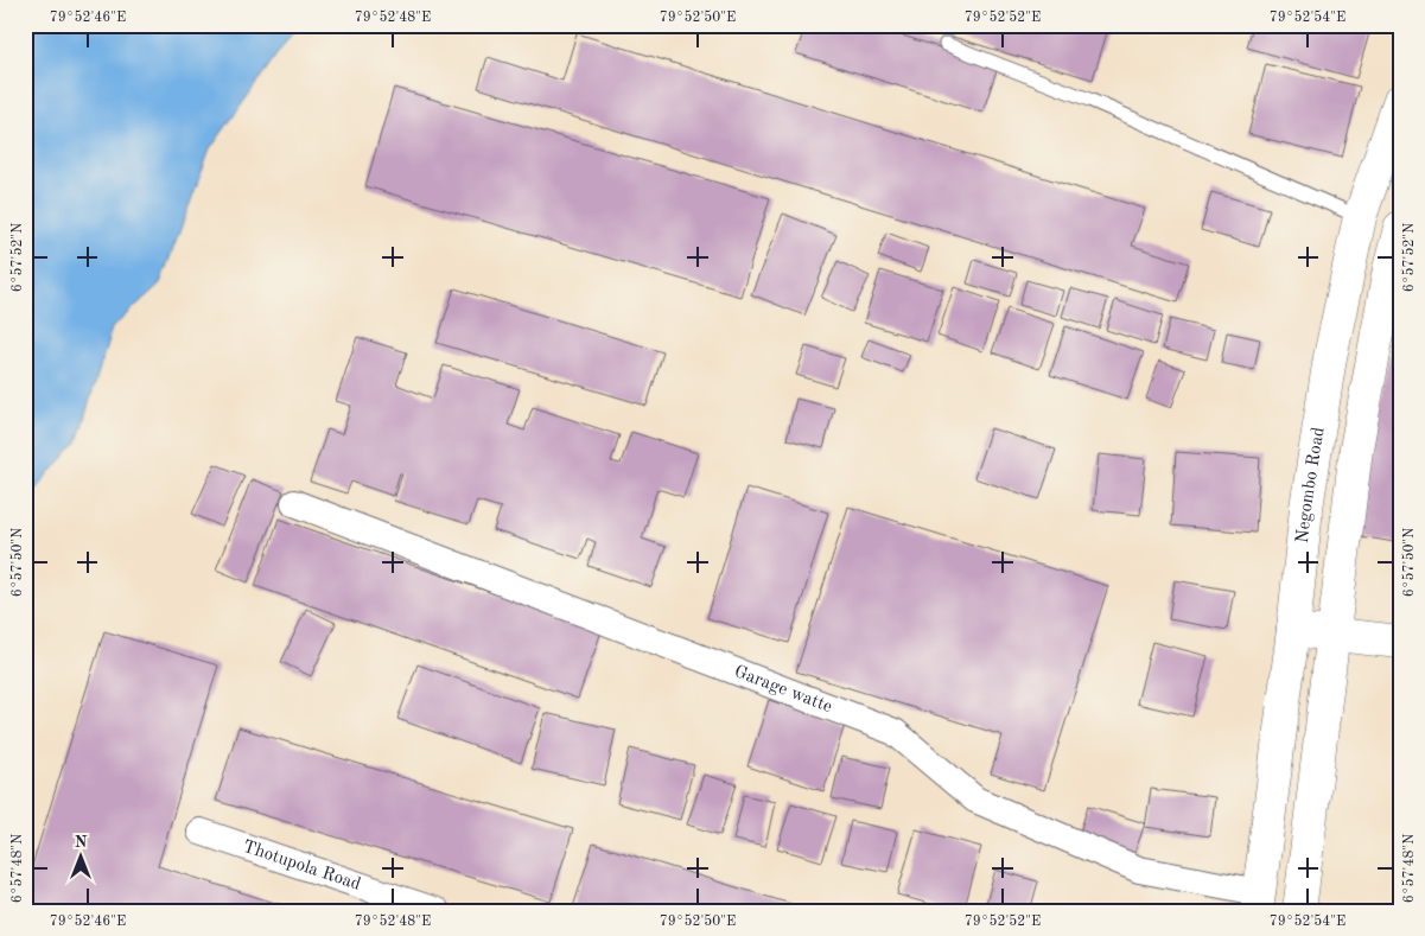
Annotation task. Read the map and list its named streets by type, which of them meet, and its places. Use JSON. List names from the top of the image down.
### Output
{
  "streets": {
    "main road": ["Negombo Road"],
    "street": ["Garage watte", "Thotupola Road"]
  },
  "crossings": [
    ["Negombo Road", "Garage watte"]
  ],
  "north": "top",
  "coordinates": [
    "79°52'46\"E",
    "79°52'48\"E",
    "79°52'50\"E",
    "79°52'52\"E",
    "79°52'54\"E",
    "6°57'52\"N",
    "6°57'50\"N",
    "6°57'48\"N"
  ]
}
